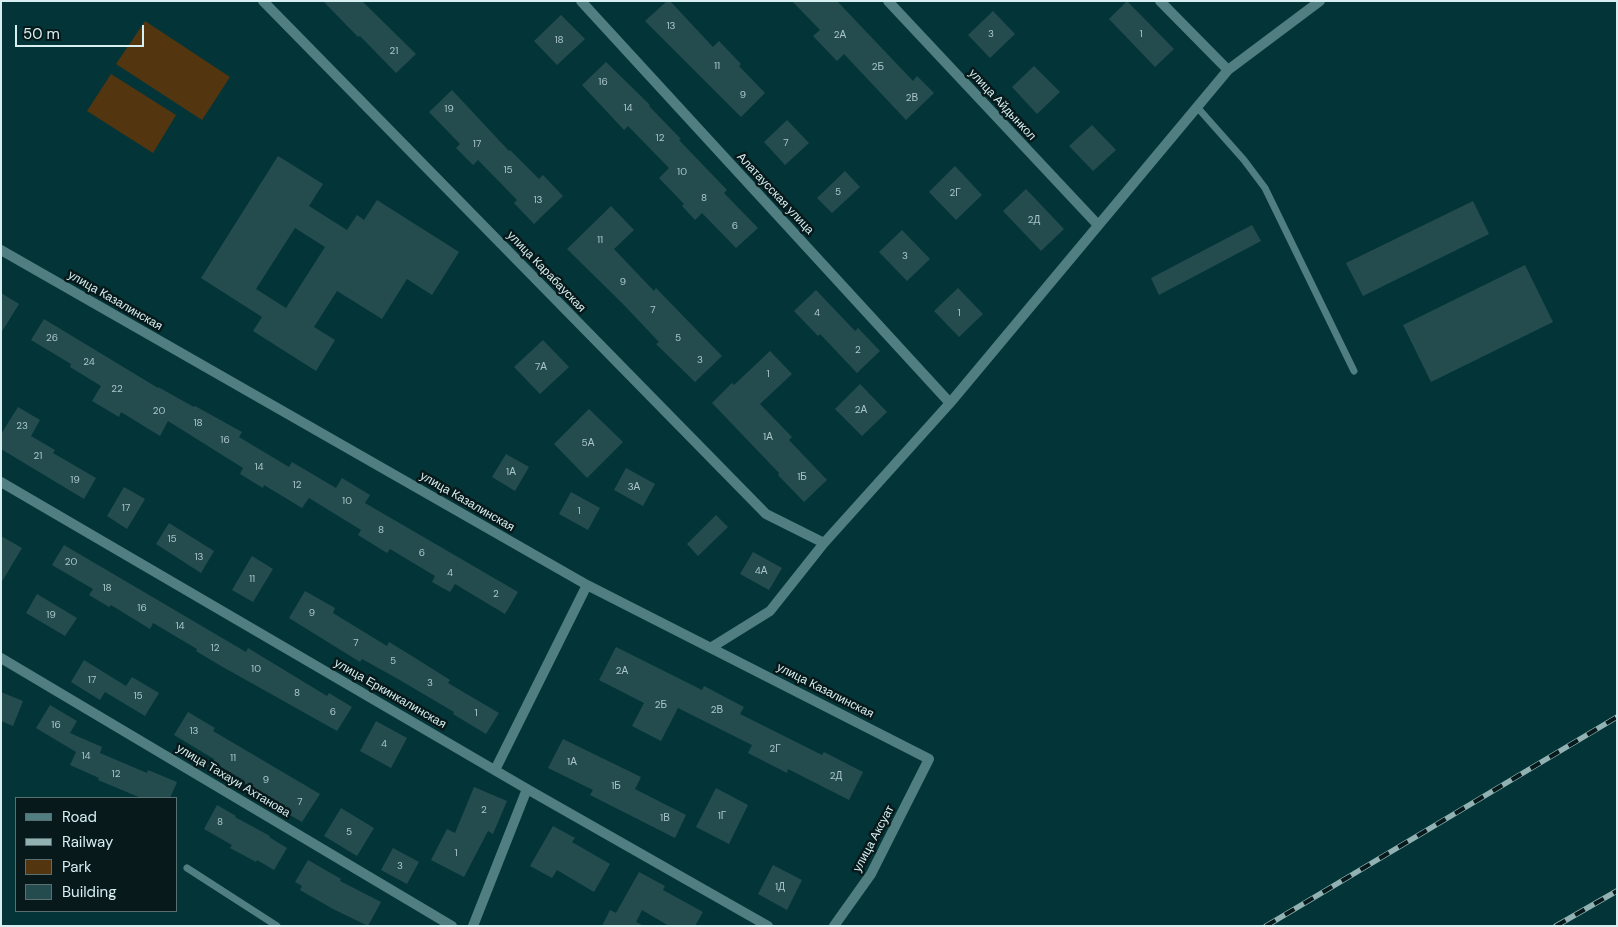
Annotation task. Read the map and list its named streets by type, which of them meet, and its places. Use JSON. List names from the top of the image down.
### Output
{
  "streets": {
    "street": [
      "улица Айдынкол",
      "Алатаусская улица",
      "улица Карабауская",
      "улица Казалинская",
      "улица Еркинкалинская",
      "улица Тахауи Ахтанова",
      "улица Аксуат"
    ]
  },
  "crossings": [
    ["улица Казалинская", "улица Аксуат"]
  ],
  "house_numbers": [
    "13",
    "3",
    "1",
    "2А",
    "18",
    "21",
    "11",
    "2Б",
    "16",
    "9",
    "2В",
    "14",
    "19",
    "12",
    "7",
    "17",
    "15",
    "10",
    "5",
    "2Г",
    "8",
    "13",
    "2Д",
    "6",
    "11",
    "3",
    "9",
    "7",
    "4",
    "1",
    "26",
    "5",
    "2",
    "3",
    "24",
    "7А",
    "1",
    "22",
    "2А",
    "20",
    "18",
    "23",
    "1А",
    "16",
    "5А",
    "21",
    "14",
    "1А",
    "1Б",
    "19",
    "12",
    "3А",
    "10",
    "17",
    "1",
    "8",
    "15",
    "6",
    "13",
    "20",
    "4А",
    "4",
    "11",
    "18",
    "2",
    "16",
    "9",
    "19",
    "14",
    "7",
    "12",
    "5",
    "10",
    "2А",
    "17",
    "3",
    "8",
    "15",
    "2Б",
    "2В",
    "6",
    "1",
    "16",
    "13",
    "4",
    "2Г",
    "14",
    "11",
    "1А",
    "12",
    "2Д",
    "9",
    "1Б",
    "7",
    "2",
    "1Г",
    "1В",
    "8",
    "5",
    "1",
    "3",
    "1Д"
  ],
  "legend": [
    "Road",
    "Railway",
    "Park",
    "Building"
  ],
  "scale_bar": "50 m"
}
